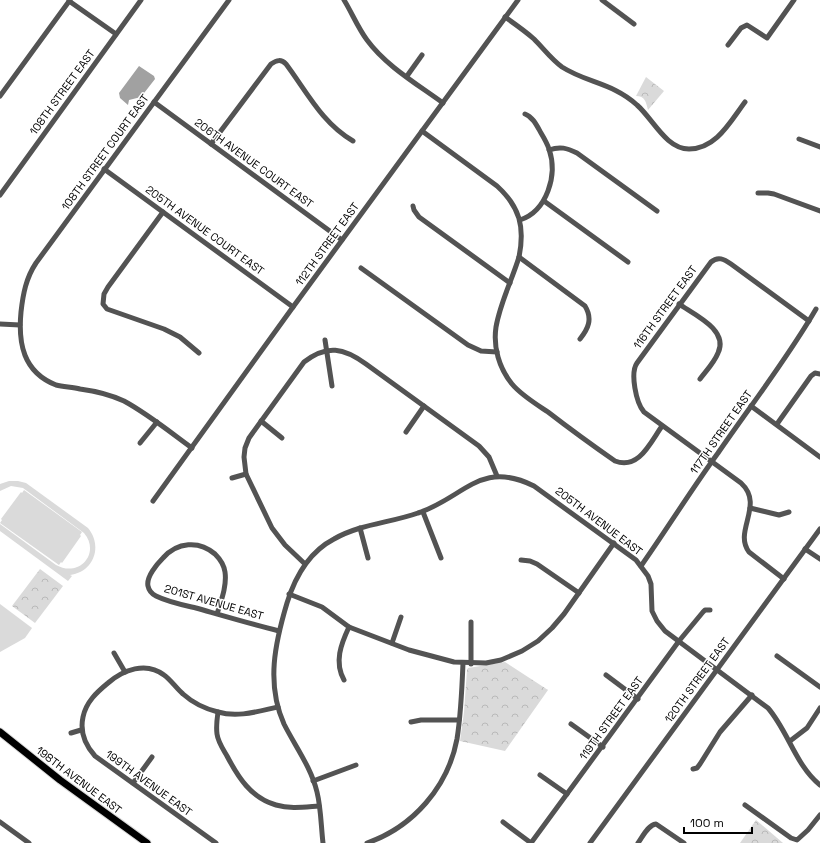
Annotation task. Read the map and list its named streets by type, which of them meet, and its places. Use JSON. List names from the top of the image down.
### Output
{
  "streets": {
    "main road": ["198TH AVENUE EAST"],
    "street": [
      "108TH STREET EAST",
      "108TH STREET COURT EAST",
      "206TH AVENUE COURT EAST",
      "205TH AVENUE COURT EAST",
      "112TH STREET EAST",
      "116TH STREET EAST",
      "117TH STREET EAST",
      "205TH AVENUE EAST",
      "201ST AVENUE EAST",
      "120TH STREET EAST",
      "119TH STREET EAST",
      "199TH AVENUE EAST"
    ]
  },
  "crossings": [
    ["108TH STREET COURT EAST", "206TH AVENUE COURT EAST"],
    ["108TH STREET COURT EAST", "205TH AVENUE COURT EAST"],
    ["108TH STREET COURT EAST", "112TH STREET EAST"],
    ["206TH AVENUE COURT EAST", "112TH STREET EAST"],
    ["205TH AVENUE COURT EAST", "112TH STREET EAST"],
    ["116TH STREET EAST", "117TH STREET EAST"],
    ["117TH STREET EAST", "205TH AVENUE EAST"],
    ["205TH AVENUE EAST", "201ST AVENUE EAST"],
    ["205TH AVENUE EAST", "120TH STREET EAST"],
    ["205TH AVENUE EAST", "119TH STREET EAST"]
  ],
  "scale_bar": "100 m"
}
